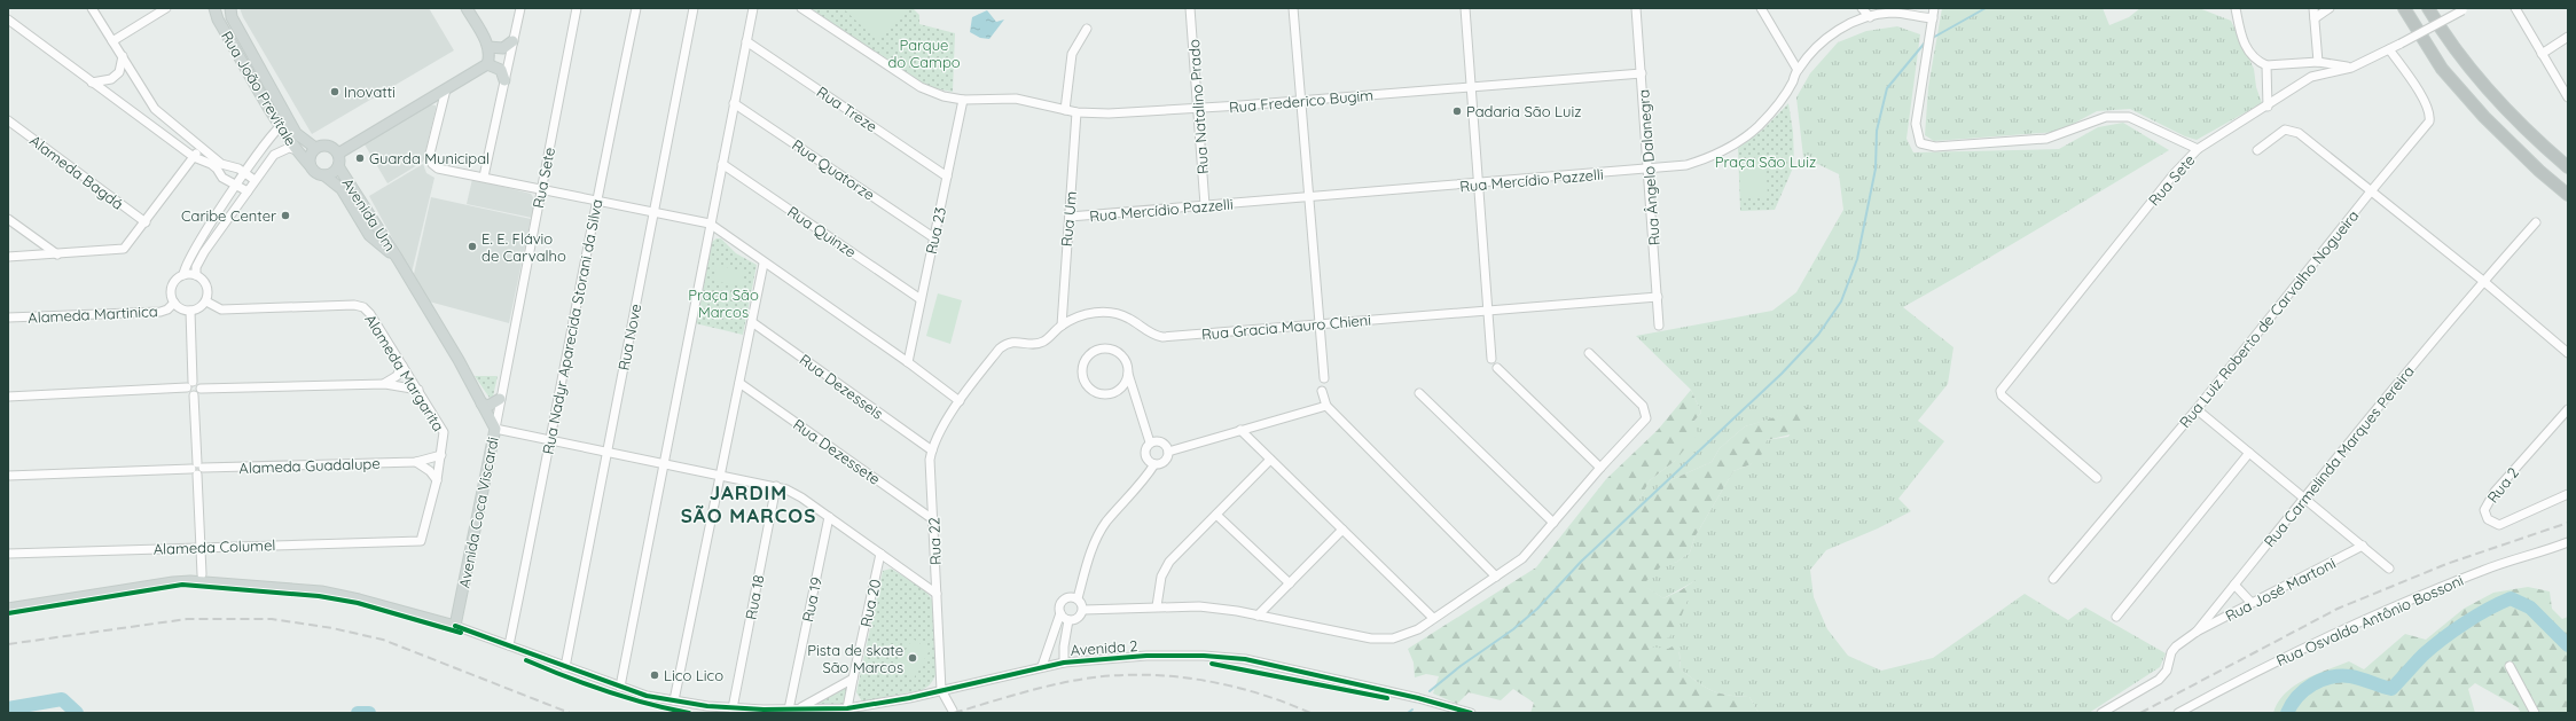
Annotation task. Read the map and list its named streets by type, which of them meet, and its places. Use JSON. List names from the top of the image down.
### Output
{
  "streets": {
    "main road": ["Rua João Previtale", "Avenida Um", "Avenida Coca Viscardi"],
    "street": [
      "Rua Frederico Bugim",
      "Rua Natalino Prado",
      "Rua Treze",
      "Rua Ângelo Dalanegra",
      "Rua Quatorze",
      "Alameda Bagdá",
      "Rua Sete",
      "Rua Mercídio Pazzelli",
      "Rua Um",
      "Rua 23",
      "Rua Quinze",
      "Alameda Martinica",
      "Rua Luiz Roberto de Carvalho Nogueira",
      "Rua Nadyr Aparecida Storani da Silva",
      "Rua Gracia Mauro Chieni",
      "Rua Nove",
      "Alameda Margarita",
      "Rua Dezesseis",
      "Rua Dezessete",
      "Rua Carmelinda Marques Pereira",
      "Alameda Guadalupe",
      "Rua 2",
      "Rua 22",
      "Alameda Columel",
      "Rua José Martoni",
      "Rua 18",
      "Rua 19",
      "Rua 20",
      "Rua Osvaldo Antônio Bossoni",
      "Avenida 2"
    ]
  },
  "crossings": [
    ["Rua João Previtale", "Avenida Um"],
    ["Rua Frederico Bugim", "Rua Natalino Prado"],
    ["Rua Frederico Bugim", "Rua Ângelo Dalanegra"],
    ["Rua Frederico Bugim", "Rua Um"],
    ["Rua Frederico Bugim", "Rua 23"],
    ["Rua Natalino Prado", "Rua Mercídio Pazzelli"],
    ["Rua Treze", "Rua 23"],
    ["Rua Ângelo Dalanegra", "Rua Mercídio Pazzelli"],
    ["Rua Ângelo Dalanegra", "Rua Gracia Mauro Chieni"],
    ["Rua Quatorze", "Rua 23"],
    ["Rua Sete", "Rua Luiz Roberto de Carvalho Nogueira"],
    ["Rua Sete", "Avenida Coca Viscardi"],
    ["Rua Mercídio Pazzelli", "Rua Um"],
    ["Avenida Um", "Avenida Coca Viscardi"],
    ["Rua Um", "Rua Gracia Mauro Chieni"],
    ["Rua 23", "Rua Quinze"],
    ["Alameda Martinica", "Alameda Margarita"],
    ["Rua Nadyr Aparecida Storani da Silva", "Avenida 2"],
    ["Rua Gracia Mauro Chieni", "Rua 22"],
    ["Rua Nove", "Avenida 2"],
    ["Alameda Margarita", "Alameda Guadalupe"],
    ["Alameda Margarita", "Alameda Columel"],
    ["Rua Dezesseis", "Rua 22"],
    ["Rua Dezessete", "Rua 22"],
    ["Rua Carmelinda Marques Pereira", "Rua José Martoni"],
    ["Avenida Coca Viscardi", "Avenida 2"],
    ["Rua 22", "Avenida 2"],
    ["Rua 18", "Avenida 2"],
    ["Rua 19", "Avenida 2"],
    ["Rua 20", "Avenida 2"]
  ],
  "districts": ["JARDIM SÃO MARCOS"],
  "parks": ["Parque do Campo", "Praça São Luiz", "Praça São Marcos"],
  "places": [
    "Inovatti",
    "Padaria São Luiz",
    "Guarda Municipal",
    "Caribe Center",
    "E. E. Flávio de Carvalho",
    "Pista de skate São Marcos",
    "Lico Lico"
  ]
}
